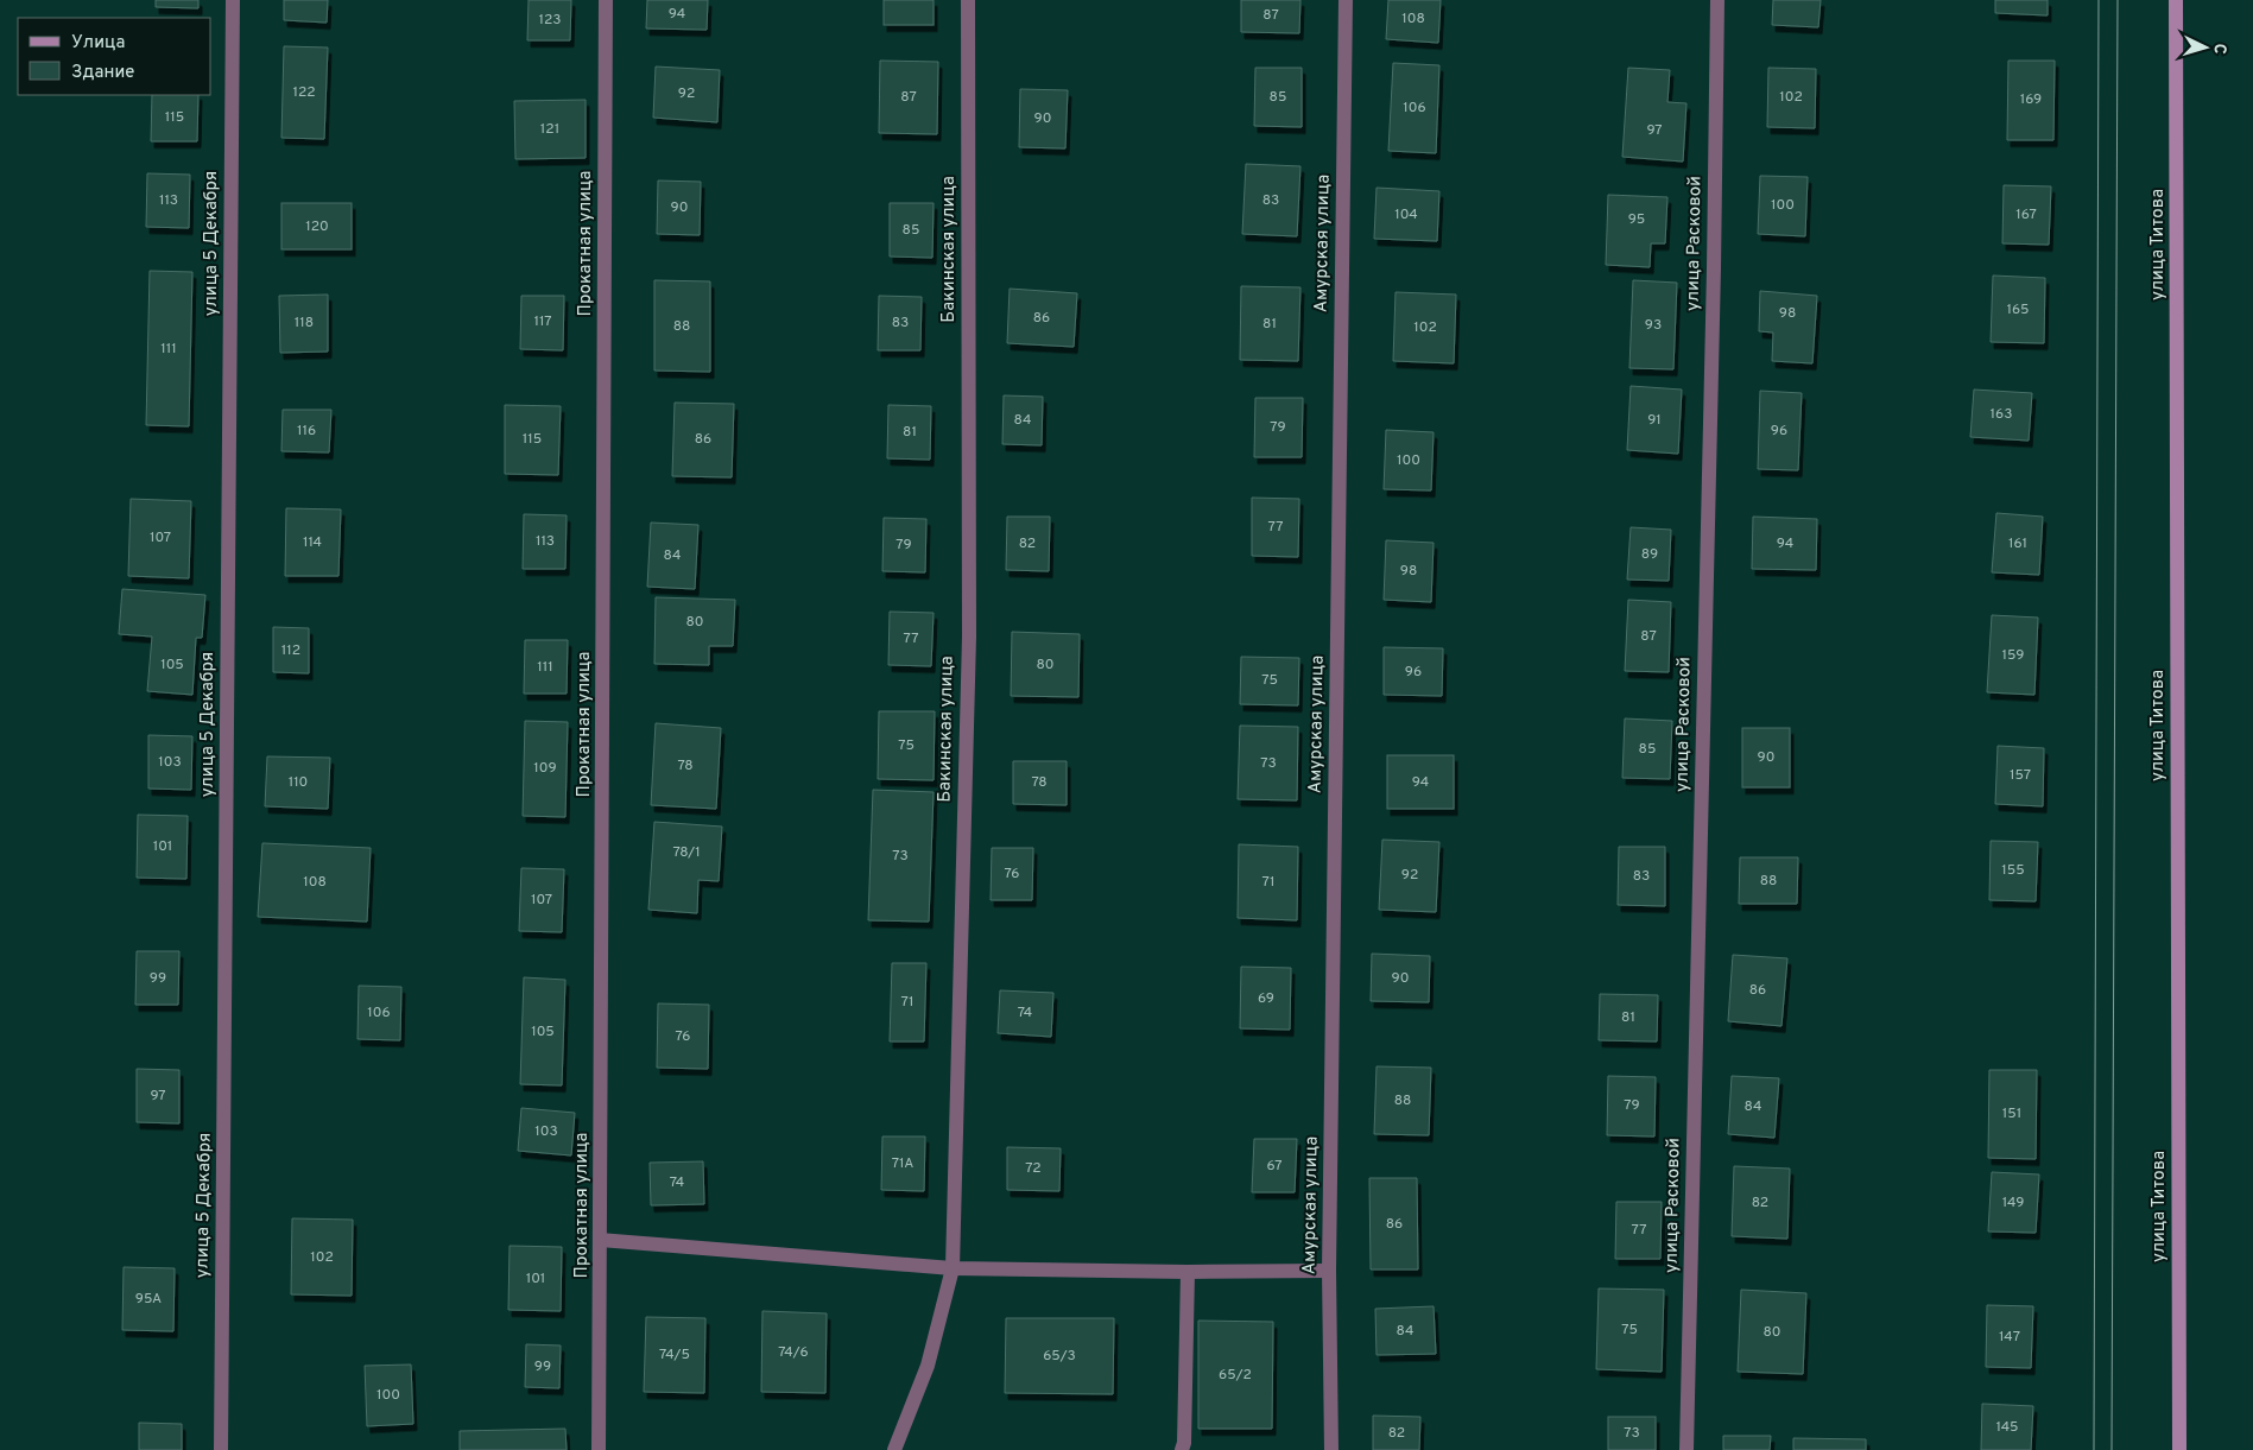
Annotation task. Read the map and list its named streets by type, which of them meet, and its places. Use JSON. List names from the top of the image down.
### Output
{
  "streets": {
    "street": [
      "улица 5 Декабря",
      "Прокатная улица",
      "Амурская улица",
      "улица Расковой",
      "улица Титова",
      "Бакинская улица"
    ]
  },
  "house_numbers": [
    "94",
    "87",
    "108",
    "123",
    "122",
    "92",
    "87",
    "85",
    "102",
    "169",
    "106",
    "115",
    "90",
    "121",
    "97",
    "113",
    "83",
    "100",
    "90",
    "104",
    "167",
    "95",
    "120",
    "85",
    "165",
    "98",
    "86",
    "117",
    "118",
    "83",
    "81",
    "93",
    "88",
    "102",
    "111",
    "163",
    "84",
    "91",
    "79",
    "116",
    "96",
    "81",
    "115",
    "86",
    "100",
    "77",
    "107",
    "113",
    "114",
    "82",
    "94",
    "161",
    "79",
    "89",
    "84",
    "98",
    "80",
    "87",
    "77",
    "112",
    "159",
    "105",
    "80",
    "111",
    "96",
    "75",
    "75",
    "85",
    "90",
    "103",
    "73",
    "78",
    "109",
    "157",
    "110",
    "78",
    "94",
    "101",
    "78/1",
    "73",
    "155",
    "76",
    "92",
    "83",
    "88",
    "108",
    "71",
    "107",
    "99",
    "90",
    "86",
    "69",
    "71",
    "106",
    "74",
    "81",
    "105",
    "76",
    "97",
    "88",
    "79",
    "84",
    "151",
    "103",
    "71А",
    "67",
    "72",
    "74",
    "82",
    "149",
    "86",
    "77",
    "102",
    "101",
    "95А",
    "75",
    "84",
    "80",
    "147",
    "74/6",
    "74/5",
    "65/3",
    "99",
    "65/2",
    "100",
    "145",
    "82",
    "73"
  ],
  "legend": ["Улица", "Здание"],
  "north": "right"
}
